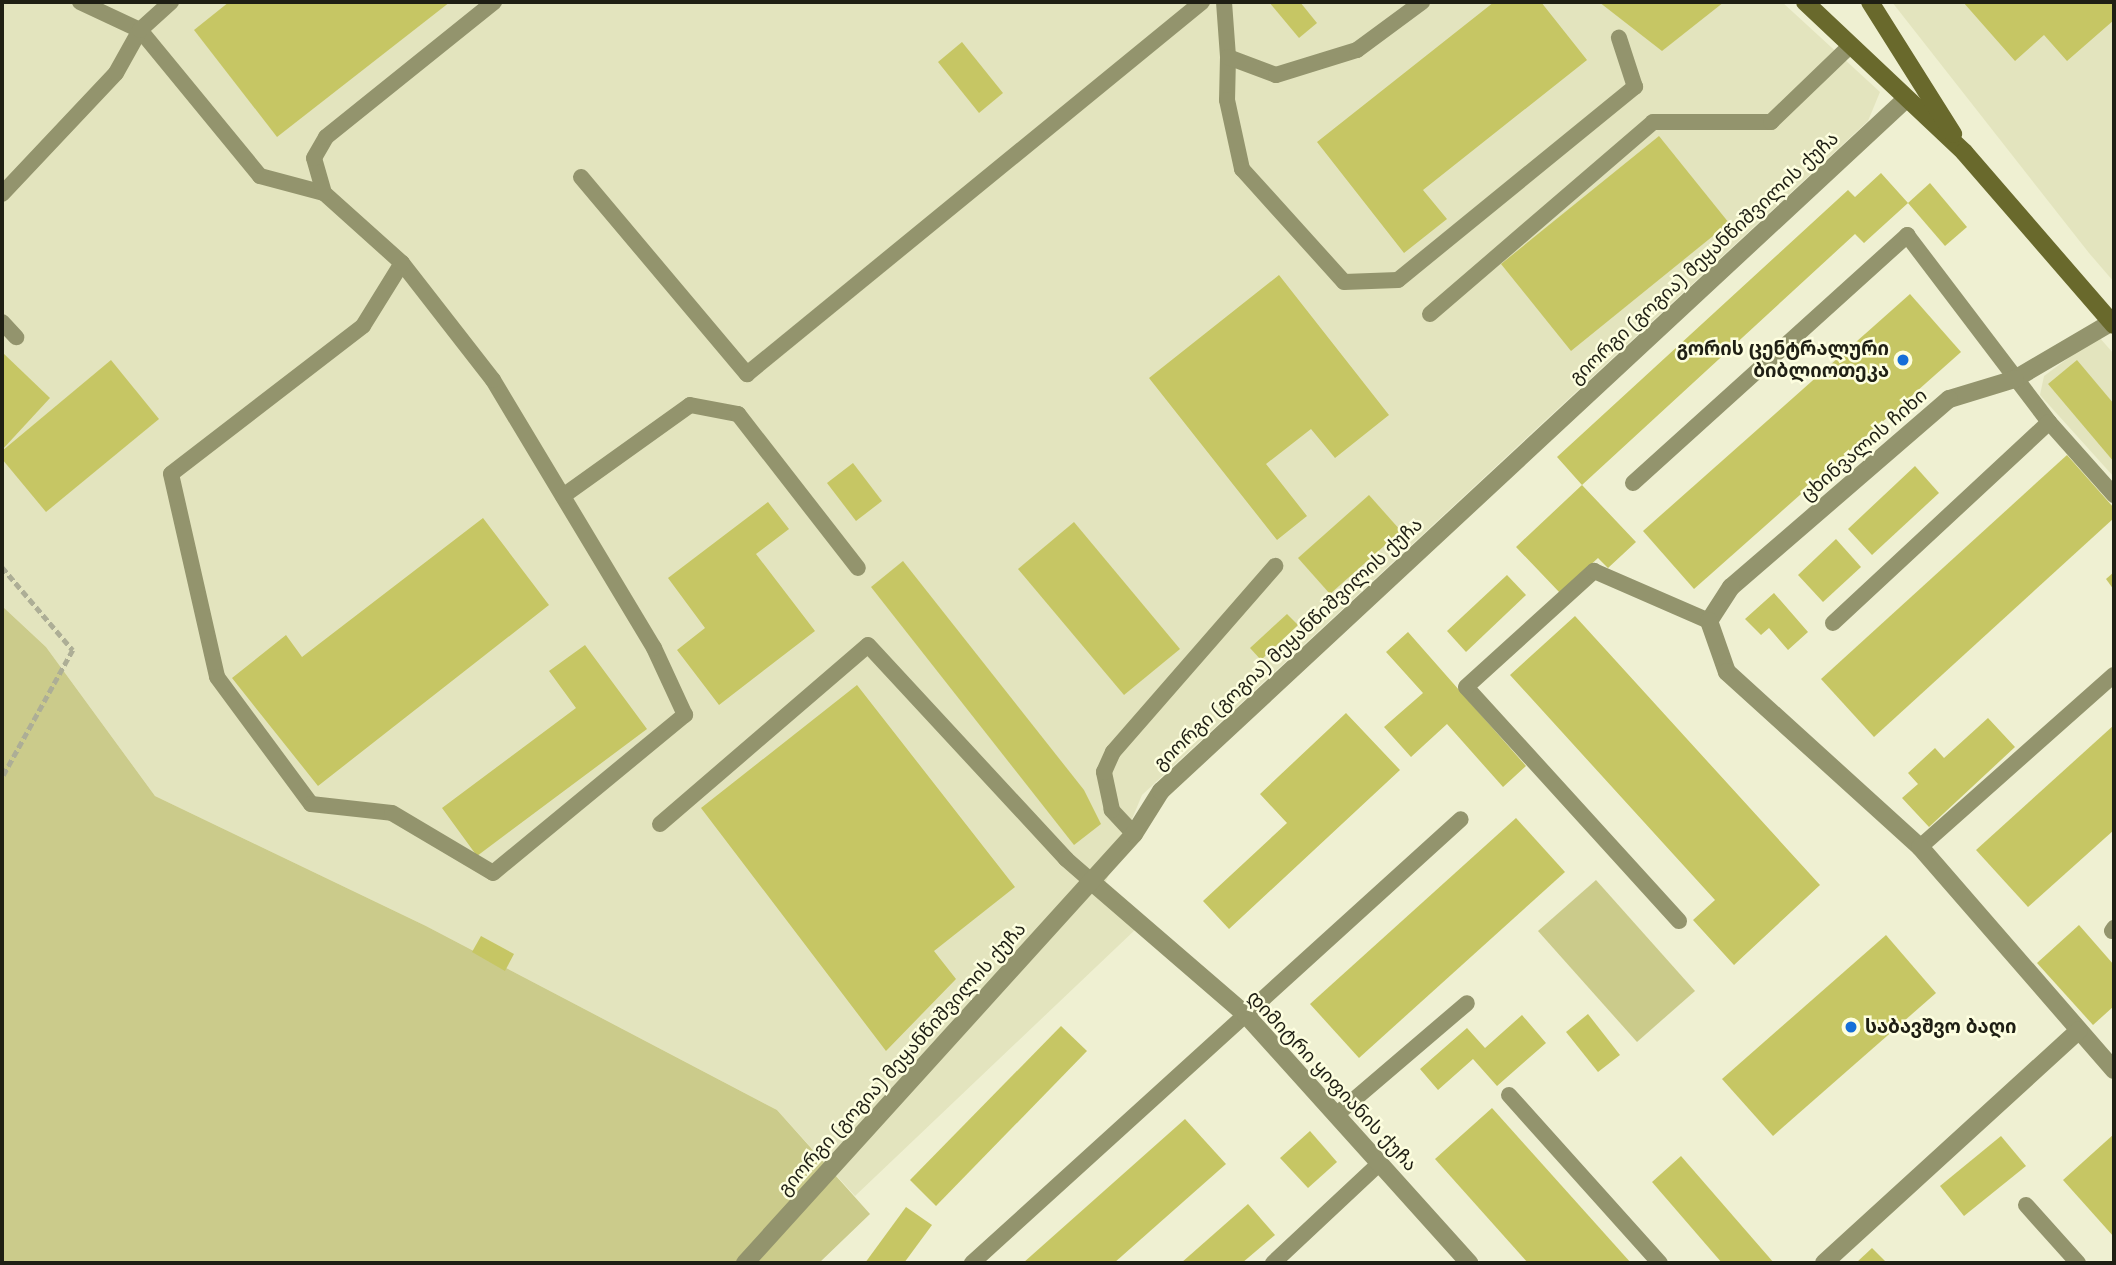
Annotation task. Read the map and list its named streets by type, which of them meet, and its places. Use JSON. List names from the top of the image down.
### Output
{
  "streets": {
    "street": ["გიორგი (გოგია) მეყანწიშვილის ქუჩა", "ცხინვალის ჩიხი", "დიმიტრი ყიფიანის ქუჩა"]
  },
  "crossings": [
    ["გიორგი (გოგია) მეყანწიშვილის ქუჩა", "დიმიტრი ყიფიანის ქუჩა"]
  ],
  "places": ["გორის ცენტრალური ბიბლიოთეკა", "საბავშვო ბაღი"]
}
